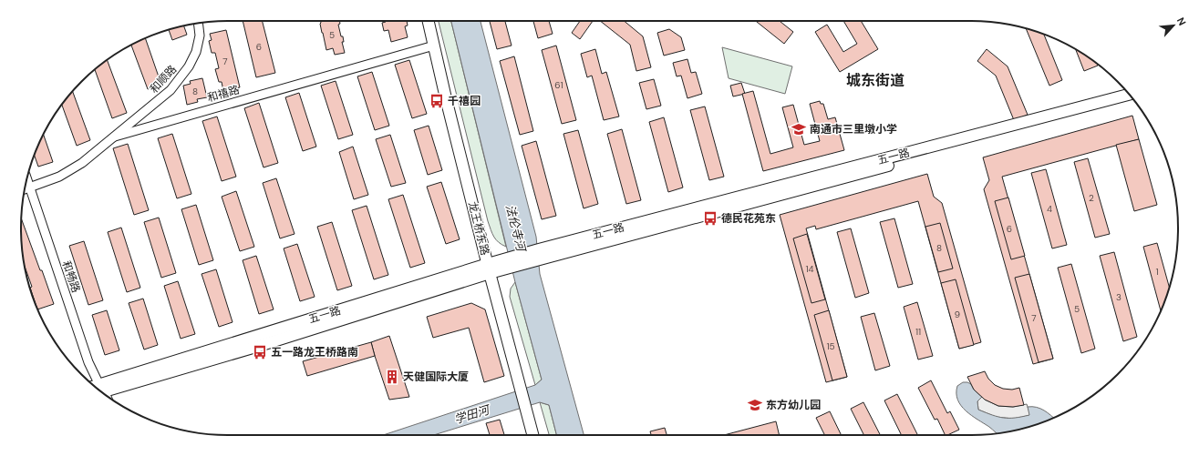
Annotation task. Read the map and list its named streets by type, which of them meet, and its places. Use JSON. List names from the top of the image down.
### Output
{
  "streets": {
    "main road": ["五一路", "龙王桥东路"],
    "street": ["和顺路", "和禧路", "和畅路"]
  },
  "crossings": [
    ["和顺路", "和禧路"],
    ["和禧路", "龙王桥东路"],
    ["和禧路", "和畅路"],
    ["五一路", "龙王桥东路"]
  ],
  "districts": ["城东街道"],
  "water": ["法伦寺河", "学田河"],
  "places": {
    "bus stop": ["千禧园", "德民花苑东", "五一路龙王桥路南"],
    "school or university": ["南通市三里墩小学", "东方幼儿园"],
    "building": ["天健国际大厦"]
  },
  "house_numbers": [
    "5",
    "6",
    "7",
    "61",
    "8",
    "2",
    "4",
    "6",
    "8",
    "14",
    "1",
    "3",
    "5",
    "9",
    "7",
    "11",
    "15"
  ],
  "north": "top right"
}
